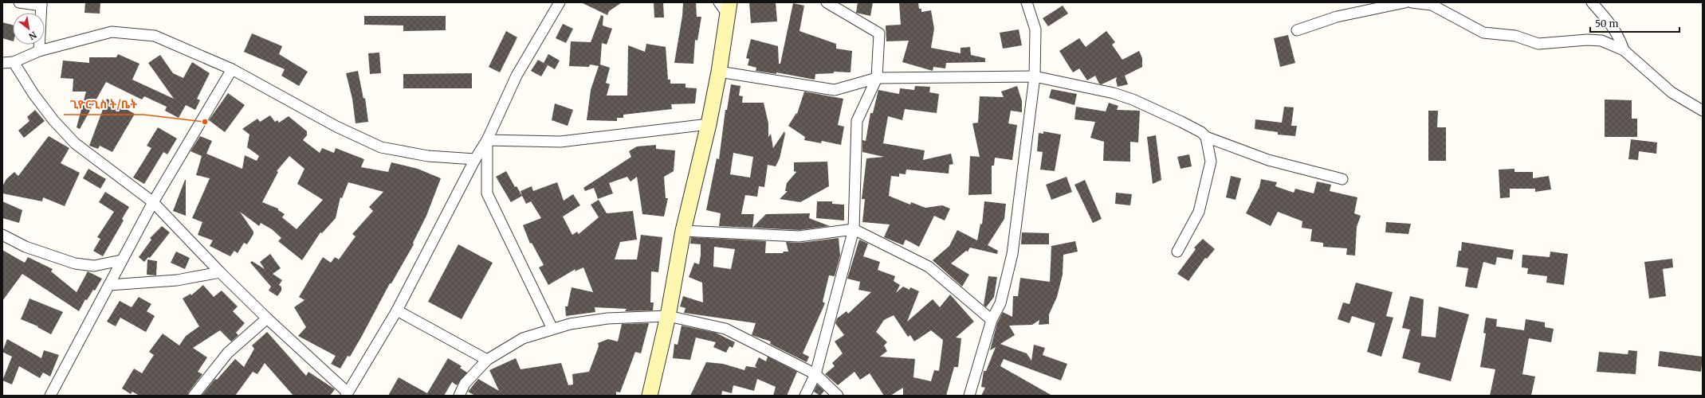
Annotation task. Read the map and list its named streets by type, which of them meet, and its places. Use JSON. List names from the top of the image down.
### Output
{
  "places": ["ጊዮርጊስ ት/ቤት"],
  "scale_bar": "50 m",
  "north": "bottom right"
}
